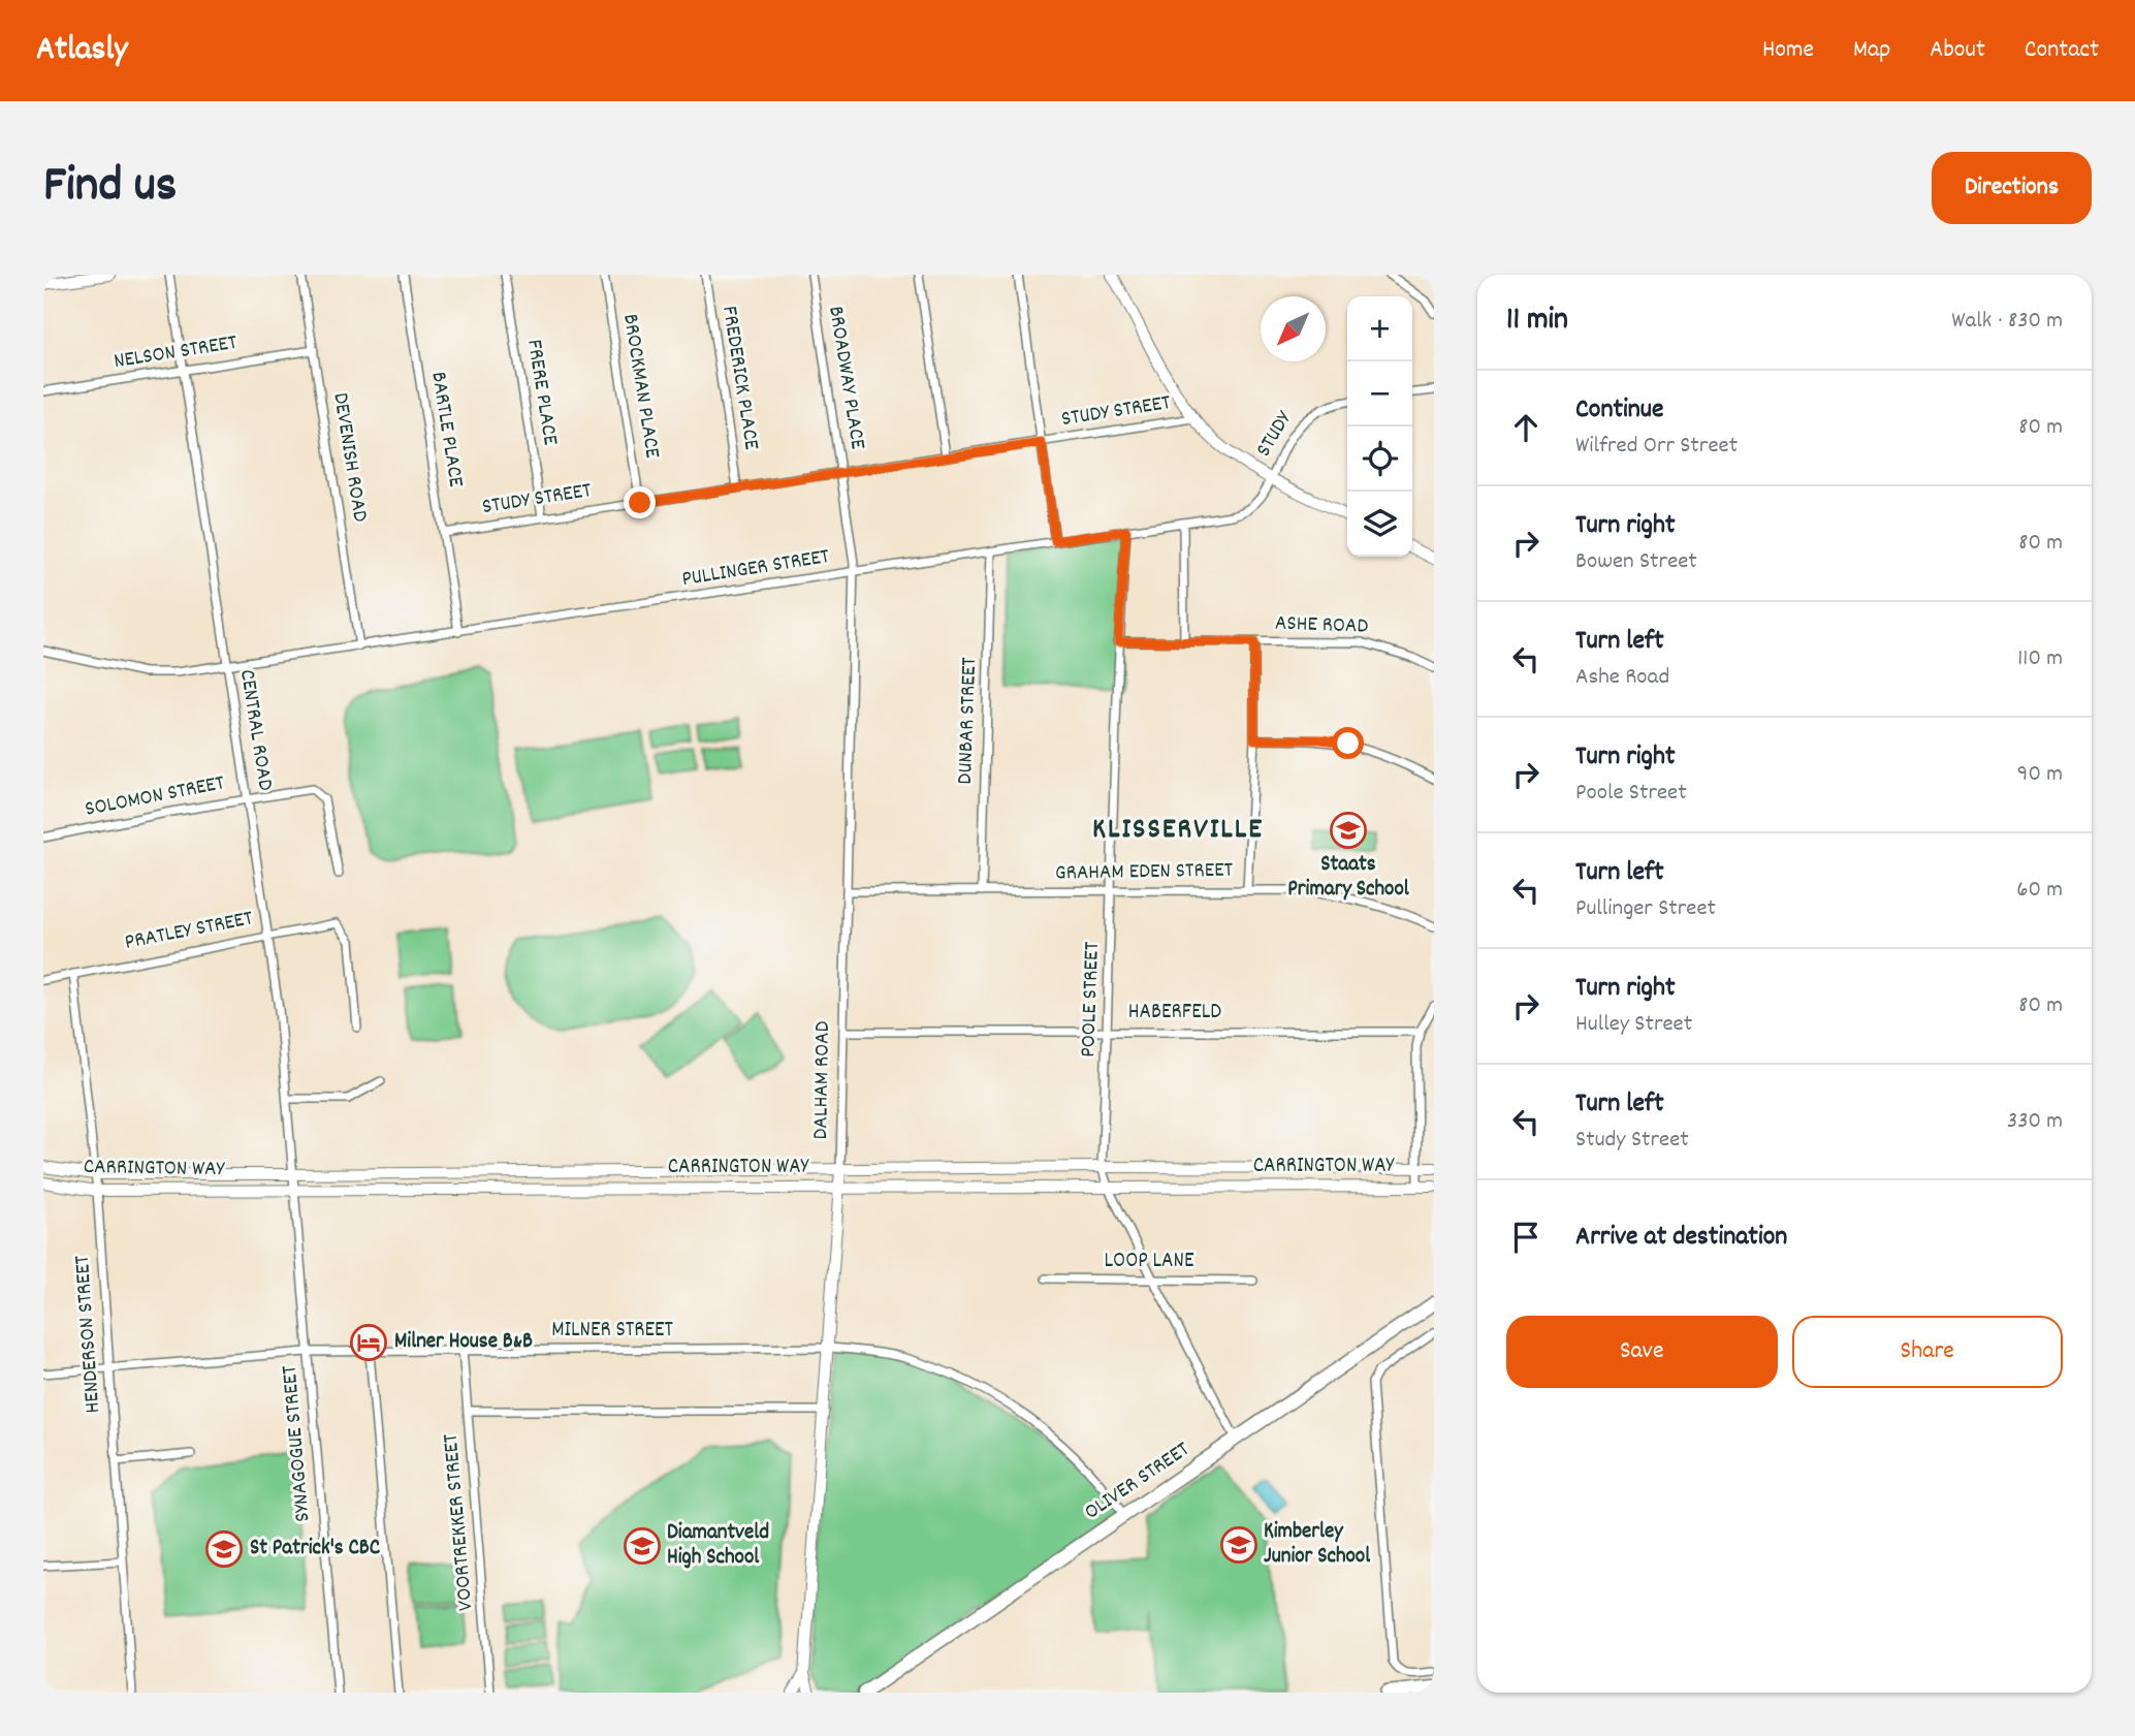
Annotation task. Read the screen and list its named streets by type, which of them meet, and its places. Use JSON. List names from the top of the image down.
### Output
{
  "streets": {
    "highway": ["OLIVER STREET"],
    "street": [
      "NELSON STREET",
      "FREDERICK PLACE",
      "BROADWAY PLACE",
      "BROCKMAN PLACE",
      "FRERE PLACE",
      "STUDY STREET",
      "BARTLE PLACE",
      "STUDY",
      "DEVENISH ROAD",
      "PULLINGER STREET",
      "ASHE ROAD",
      "DUNBAR STREET",
      "CENTRAL ROAD",
      "SOLOMON STREET",
      "GRAHAM EDEN STREET",
      "PRATLEY STREET",
      "POOLE STREET",
      "HABERFELD",
      "DALHAM ROAD",
      "CARRINGTON WAY",
      "LOOP LANE",
      "MILNER STREET",
      "HENDERSON STREET",
      "SYNAGOGUE STREET",
      "VOORTREKKER STREET"
    ]
  },
  "crossings": [
    ["NELSON STREET", "DEVENISH ROAD"],
    ["NELSON STREET", "CENTRAL ROAD"],
    ["FREDERICK PLACE", "STUDY STREET"],
    ["BROADWAY PLACE", "STUDY STREET"],
    ["BROADWAY PLACE", "PULLINGER STREET"],
    ["BROADWAY PLACE", "DALHAM ROAD"],
    ["BROCKMAN PLACE", "STUDY STREET"],
    ["FRERE PLACE", "STUDY STREET"],
    ["STUDY STREET", "BARTLE PLACE"],
    ["BARTLE PLACE", "PULLINGER STREET"],
    ["STUDY", "PULLINGER STREET"],
    ["DEVENISH ROAD", "PULLINGER STREET"],
    ["PULLINGER STREET", "DUNBAR STREET"],
    ["PULLINGER STREET", "CENTRAL ROAD"],
    ["PULLINGER STREET", "POOLE STREET"],
    ["PULLINGER STREET", "DALHAM ROAD"],
    ["ASHE ROAD", "POOLE STREET"],
    ["DUNBAR STREET", "GRAHAM EDEN STREET"],
    ["CENTRAL ROAD", "SOLOMON STREET"],
    ["CENTRAL ROAD", "PRATLEY STREET"],
    ["CENTRAL ROAD", "CARRINGTON WAY"],
    ["CENTRAL ROAD", "SYNAGOGUE STREET"],
    ["GRAHAM EDEN STREET", "POOLE STREET"],
    ["GRAHAM EDEN STREET", "DALHAM ROAD"],
    ["PRATLEY STREET", "HENDERSON STREET"],
    ["POOLE STREET", "HABERFELD"],
    ["POOLE STREET", "CARRINGTON WAY"],
    ["POOLE STREET", "LOOP LANE"],
    ["POOLE STREET", "OLIVER STREET"],
    ["HABERFELD", "DALHAM ROAD"],
    ["DALHAM ROAD", "CARRINGTON WAY"],
    ["DALHAM ROAD", "MILNER STREET"],
    ["CARRINGTON WAY", "HENDERSON STREET"],
    ["CARRINGTON WAY", "SYNAGOGUE STREET"],
    ["MILNER STREET", "HENDERSON STREET"],
    ["MILNER STREET", "SYNAGOGUE STREET"],
    ["MILNER STREET", "OLIVER STREET"],
    ["MILNER STREET", "VOORTREKKER STREET"]
  ],
  "districts": ["KLISSERVILLE"],
  "places": {
    "school or university": [
      "Staats Primary School",
      "Kimberley Junior School",
      "Diamantveld High School",
      "St Patrick's CBC"
    ],
    "hotel": ["Milner House B&B"]
  },
  "north": "bottom left",
  "page": {
    "header": "Atlasly",
    "nav": [
      "Home",
      "Map",
      "About",
      "Contact"
    ],
    "title": "Find us",
    "buttons": [
      "Directions",
      ["Save", "Share"]
    ],
    "heading": ["11 min", "Walk · 830 m"],
    "map_buttons": ["+", "−"],
    "list": [
      ["Continue", "Wilfred Orr Street", "80 m"],
      ["Turn right", "Bowen Street", "80 m"],
      ["Turn left", "Ashe Road", "110 m"],
      ["Turn right", "Poole Street", "90 m"],
      ["Turn left", "Pullinger Street", "60 m"],
      ["Turn right", "Hulley Street", "80 m"],
      ["Turn left", "Study Street", "330 m"],
      "Arrive at destination"
    ]
  }
}
